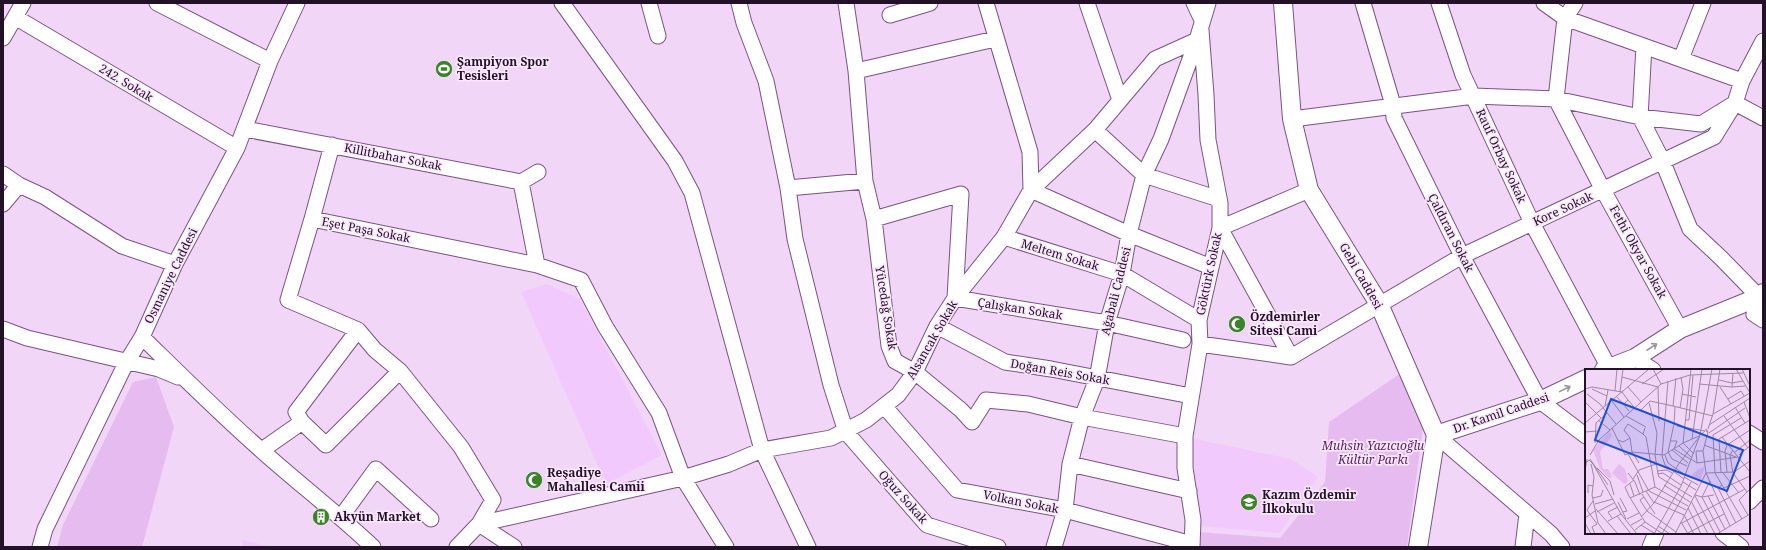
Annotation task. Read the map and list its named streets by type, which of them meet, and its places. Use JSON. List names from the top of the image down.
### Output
{
  "streets": {
    "main road": ["Gebi Caddesi", "Dr. Kamil Caddesi"],
    "street": [
      "242. Sokak",
      "Rauf Orbay Sokak",
      "Killitbahar Sokak",
      "Kore Sokak",
      "Eşet Paşa Sokak",
      "Çaldıran Sokak",
      "Fethi Okyar Sokak",
      "Meltem Sokak",
      "Göktürk Sokak",
      "Osmaniye Caddesi",
      "Ağabali Caddesi",
      "Yücedağ Sokak",
      "Çalışkan Sokak",
      "Alsancak Sokak",
      "Doğan Reis Sokak",
      "Oğuz Sokak",
      "Volkan Sokak"
    ]
  },
  "crossings": [
    ["242. Sokak", "Osmaniye Caddesi"],
    ["Rauf Orbay Sokak", "Kore Sokak"],
    ["Killitbahar Sokak", "Osmaniye Caddesi"],
    ["Kore Sokak", "Çaldıran Sokak"],
    ["Kore Sokak", "Fethi Okyar Sokak"],
    ["Kore Sokak", "Gebi Caddesi"],
    ["Eşet Paşa Sokak", "Alsancak Sokak"],
    ["Çaldıran Sokak", "Dr. Kamil Caddesi"],
    ["Meltem Sokak", "Göktürk Sokak"],
    ["Meltem Sokak", "Ağabali Caddesi"],
    ["Meltem Sokak", "Alsancak Sokak"],
    ["Göktürk Sokak", "Yücedağ Sokak"],
    ["Göktürk Sokak", "Doğan Reis Sokak"],
    ["Göktürk Sokak", "Volkan Sokak"],
    ["Gebi Caddesi", "Dr. Kamil Caddesi"],
    ["Ağabali Caddesi", "Yücedağ Sokak"],
    ["Ağabali Caddesi", "Çalışkan Sokak"],
    ["Ağabali Caddesi", "Alsancak Sokak"],
    ["Ağabali Caddesi", "Doğan Reis Sokak"],
    ["Ağabali Caddesi", "Volkan Sokak"],
    ["Yücedağ Sokak", "Alsancak Sokak"],
    ["Çalışkan Sokak", "Alsancak Sokak"],
    ["Alsancak Sokak", "Doğan Reis Sokak"],
    ["Alsancak Sokak", "Oğuz Sokak"],
    ["Alsancak Sokak", "Volkan Sokak"]
  ],
  "parks": ["Muhsin Yazıcıoğlu Kültür Parkı"],
  "places": {
    "sports": ["Şampiyon Spor Tesisleri"],
    "mosque": ["Özdemirler Sitesi Cami", "Reşadiye Mahallesi Camii"],
    "school or university": ["Kazım Özdemir İlkokulu"],
    "building": ["Akyün Market"]
  }
}
